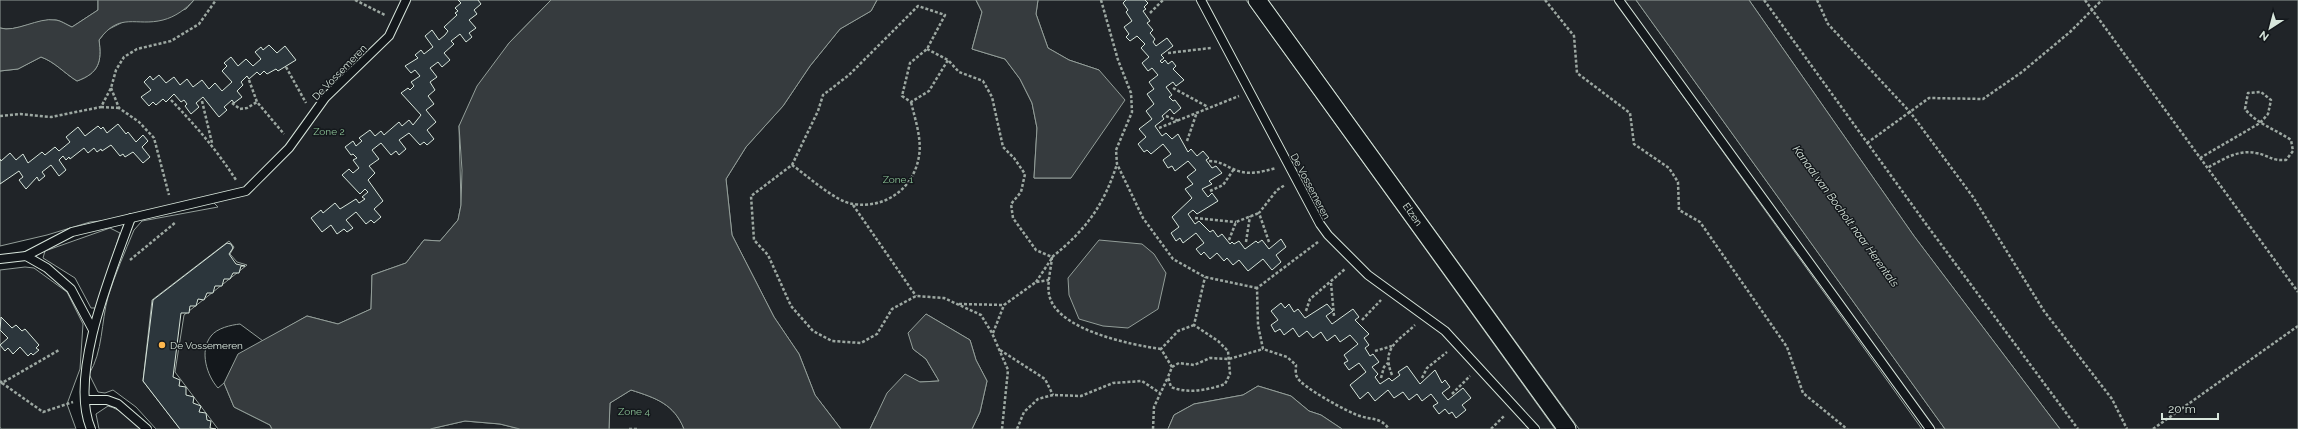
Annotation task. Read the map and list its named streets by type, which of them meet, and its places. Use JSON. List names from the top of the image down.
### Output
{
  "streets": {
    "street": ["Elzen"],
    "lane": ["De Vossemeren"]
  },
  "water": ["Kanaal van Bocholt naar Herentals"],
  "parks": ["Zone 2", "Zone 1", "Zone 4"],
  "places": ["De Vossemeren"],
  "scale_bar": "20 m",
  "north": "bottom left"
}
